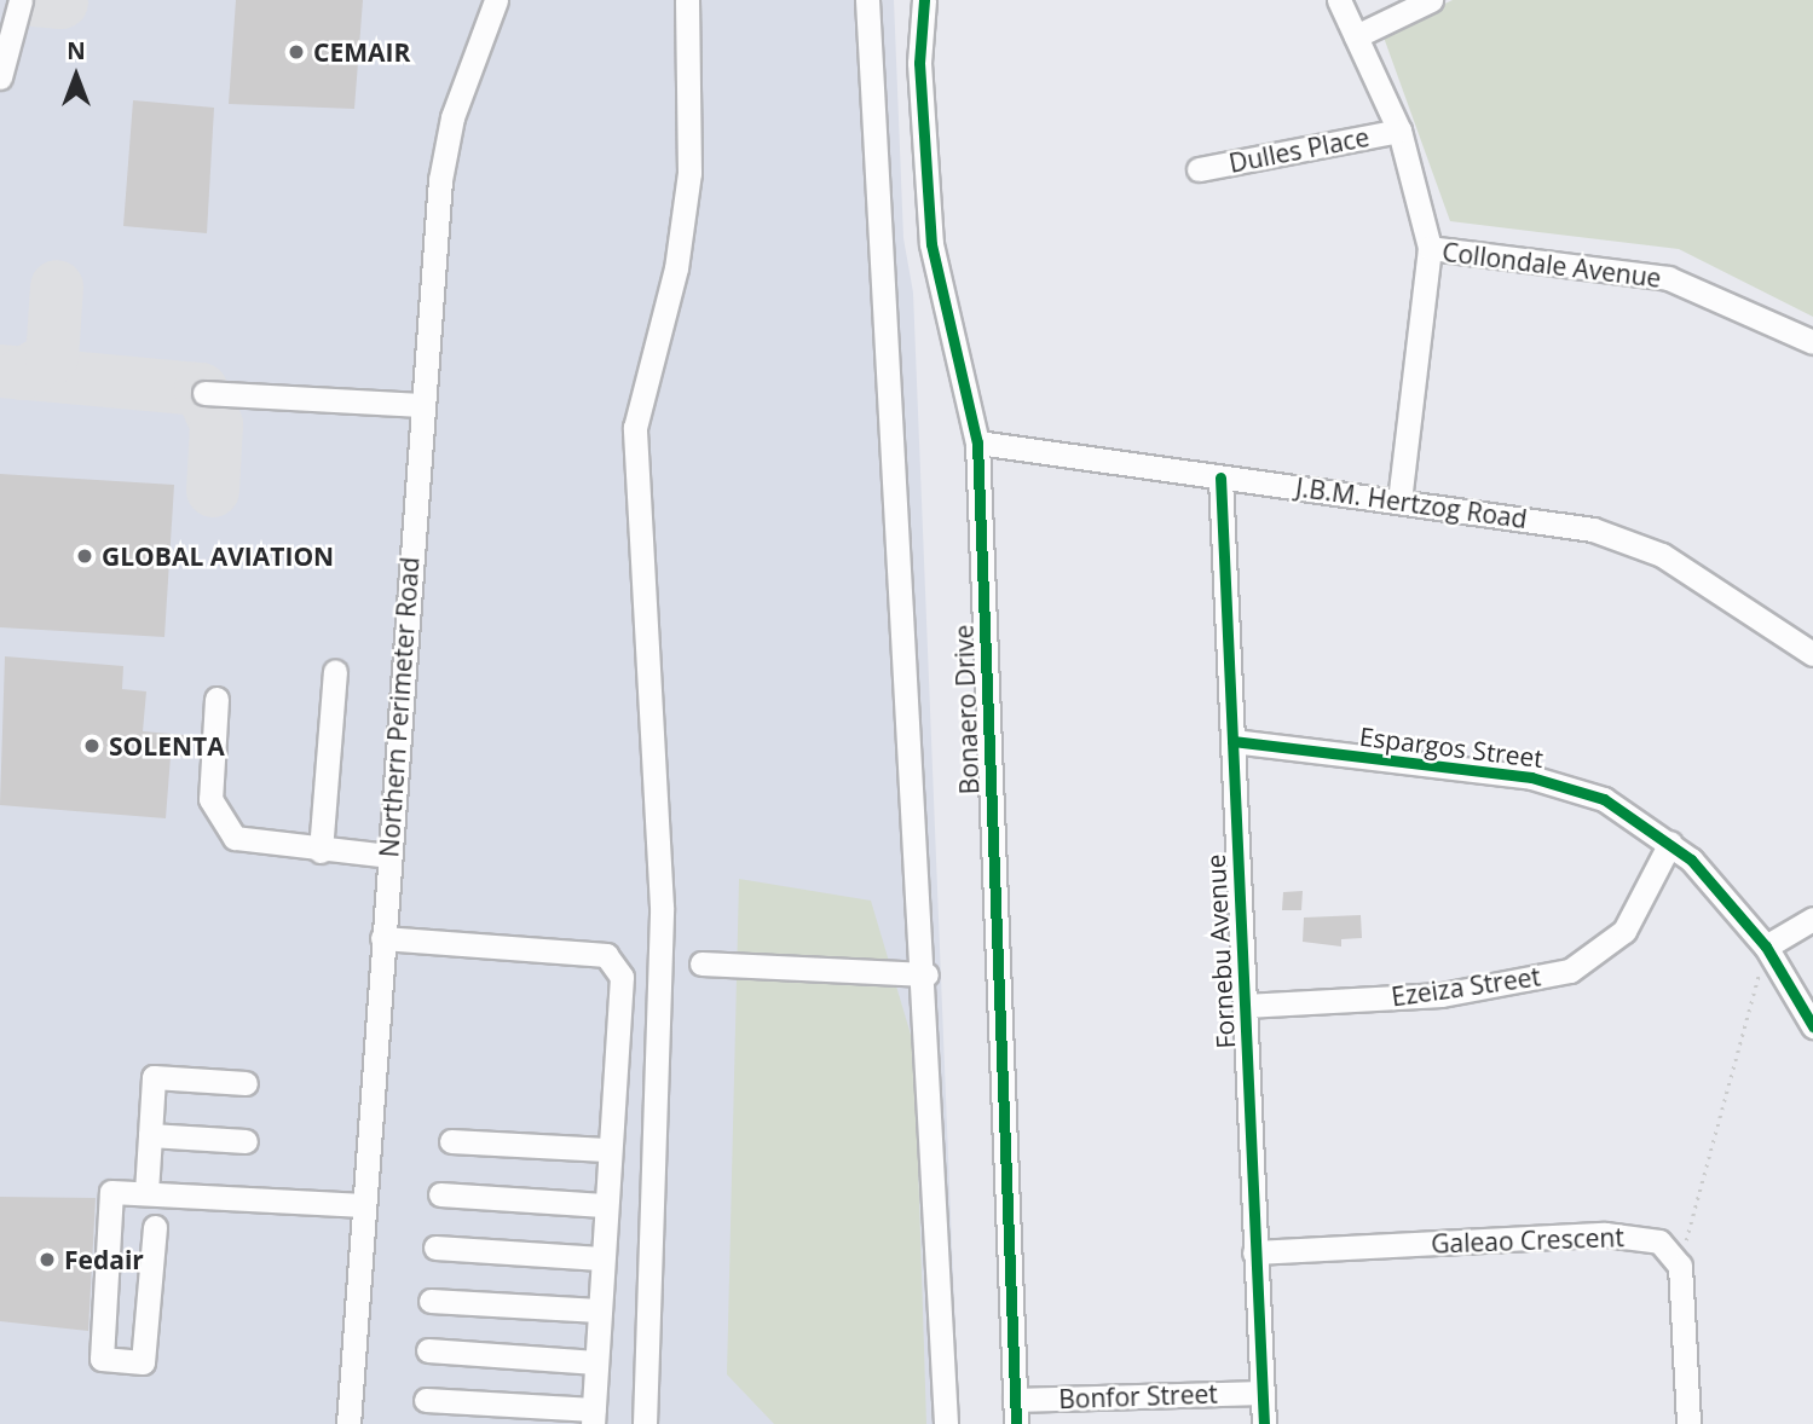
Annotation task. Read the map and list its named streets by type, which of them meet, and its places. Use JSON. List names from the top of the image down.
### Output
{
  "streets": {
    "street": [
      "Dulles Place",
      "Collondale Avenue",
      "J.B.M. Hertzog Road",
      "Northern Perimeter Road",
      "Bonaero Drive",
      "Espargos Street",
      "Fornebu Avenue",
      "Ezeiza Street",
      "Galeao Crescent",
      "Bonfor Street"
    ]
  },
  "crossings": [
    ["J.B.M. Hertzog Road", "Bonaero Drive"],
    ["J.B.M. Hertzog Road", "Fornebu Avenue"],
    ["Bonaero Drive", "Bonfor Street"],
    ["Espargos Street", "Fornebu Avenue"],
    ["Espargos Street", "Ezeiza Street"],
    ["Fornebu Avenue", "Ezeiza Street"],
    ["Fornebu Avenue", "Galeao Crescent"],
    ["Fornebu Avenue", "Bonfor Street"]
  ],
  "places": [
    "CEMAIR",
    "GLOBAL AVIATION",
    "SOLENTA",
    "Fedair"
  ],
  "north": "top"
}
